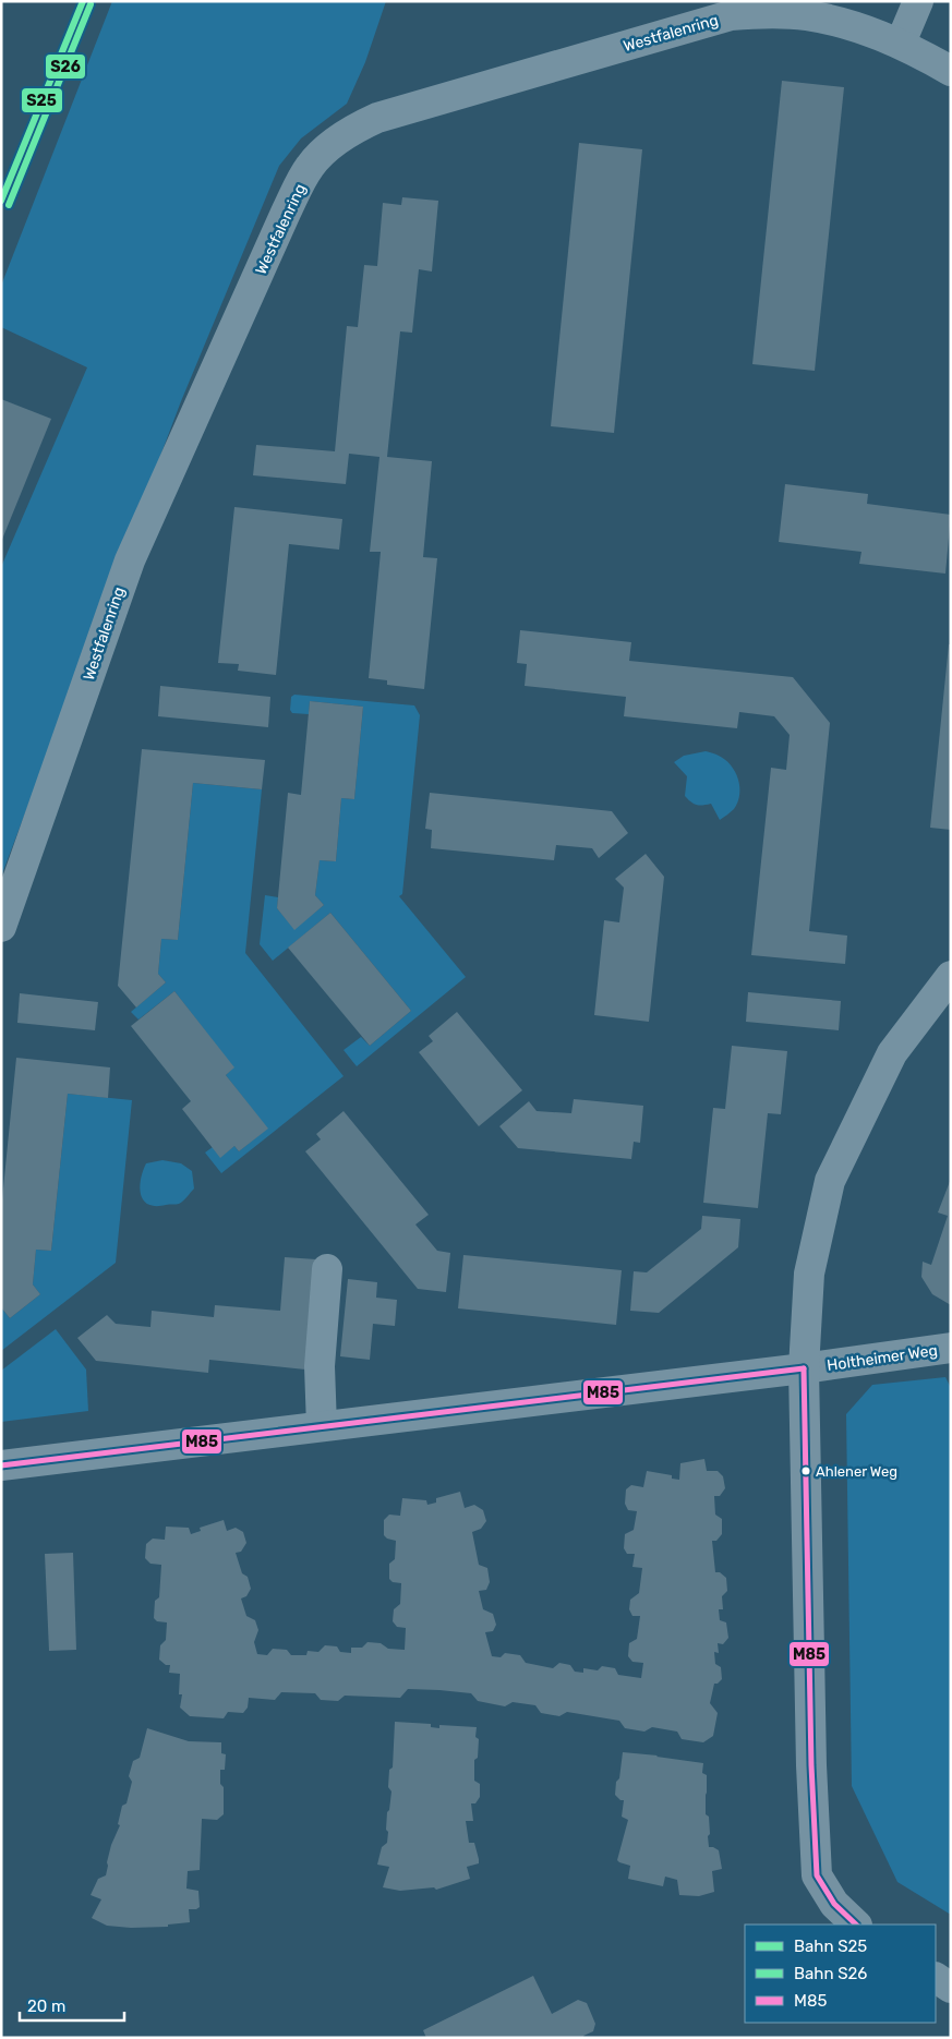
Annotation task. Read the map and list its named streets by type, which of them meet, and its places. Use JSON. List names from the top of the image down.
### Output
{
  "streets": {
    "street": ["Westfalenring", "Holtheimer Weg"]
  },
  "places": ["Ahlener Weg"],
  "lines": ["rail line S25", "rail line S26", "transit line M85"],
  "legend": ["Bahn S25", "Bahn S26", "M85"],
  "scale_bar": "20 m"
}
